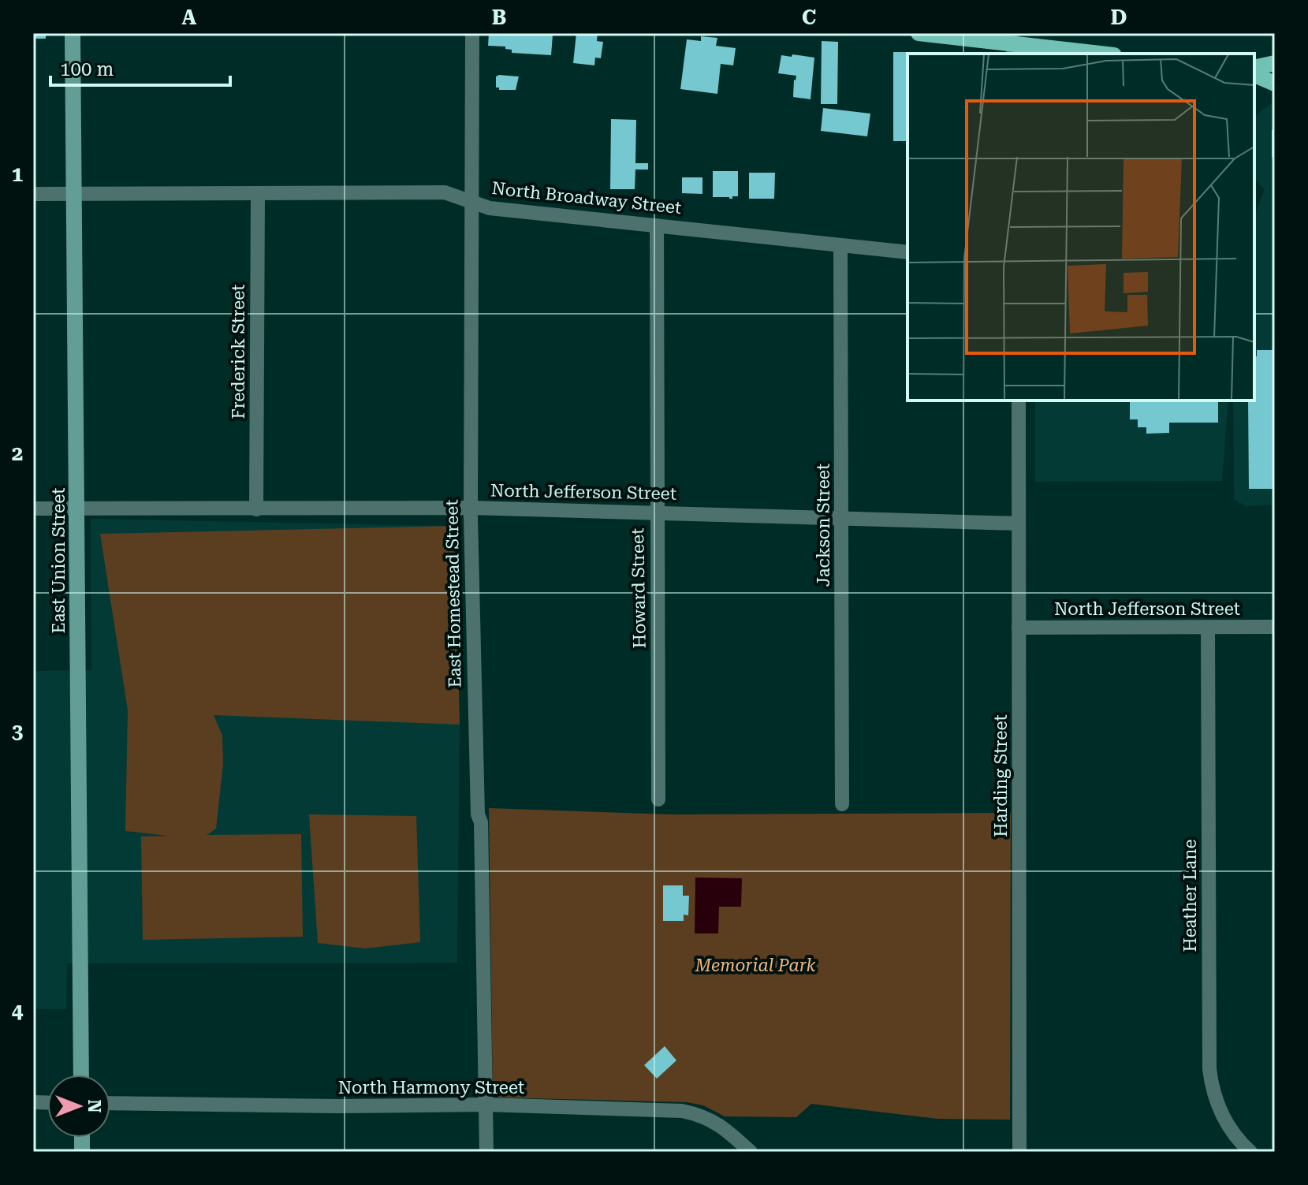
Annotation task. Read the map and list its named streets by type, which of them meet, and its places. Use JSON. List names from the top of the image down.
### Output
{
  "streets": {
    "street": [
      "North Broadway Street",
      "Frederick Street",
      "North Jefferson Street",
      "Jackson Street",
      "East Union Street",
      "Howard Street",
      "East Homestead Street",
      "Harding Street",
      "Heather Lane",
      "North Harmony Street"
    ]
  },
  "crossings": [
    ["North Broadway Street", "Frederick Street"],
    ["North Broadway Street", "Jackson Street"],
    ["North Broadway Street", "East Union Street"],
    ["North Broadway Street", "Howard Street"],
    ["North Broadway Street", "East Homestead Street"],
    ["Frederick Street", "North Jefferson Street"],
    ["North Jefferson Street", "Jackson Street"],
    ["North Jefferson Street", "East Union Street"],
    ["North Jefferson Street", "Howard Street"],
    ["North Jefferson Street", "East Homestead Street"],
    ["North Jefferson Street", "Harding Street"],
    ["North Jefferson Street", "Heather Lane"],
    ["East Homestead Street", "North Harmony Street"]
  ],
  "parks": ["Memorial Park"],
  "scale_bar": "100 m",
  "north": "right",
  "grid": {
    "columns": [
      "A",
      "B",
      "C",
      "D"
    ],
    "rows": [
      "1",
      "2",
      "3",
      "4"
    ]
  }
}
